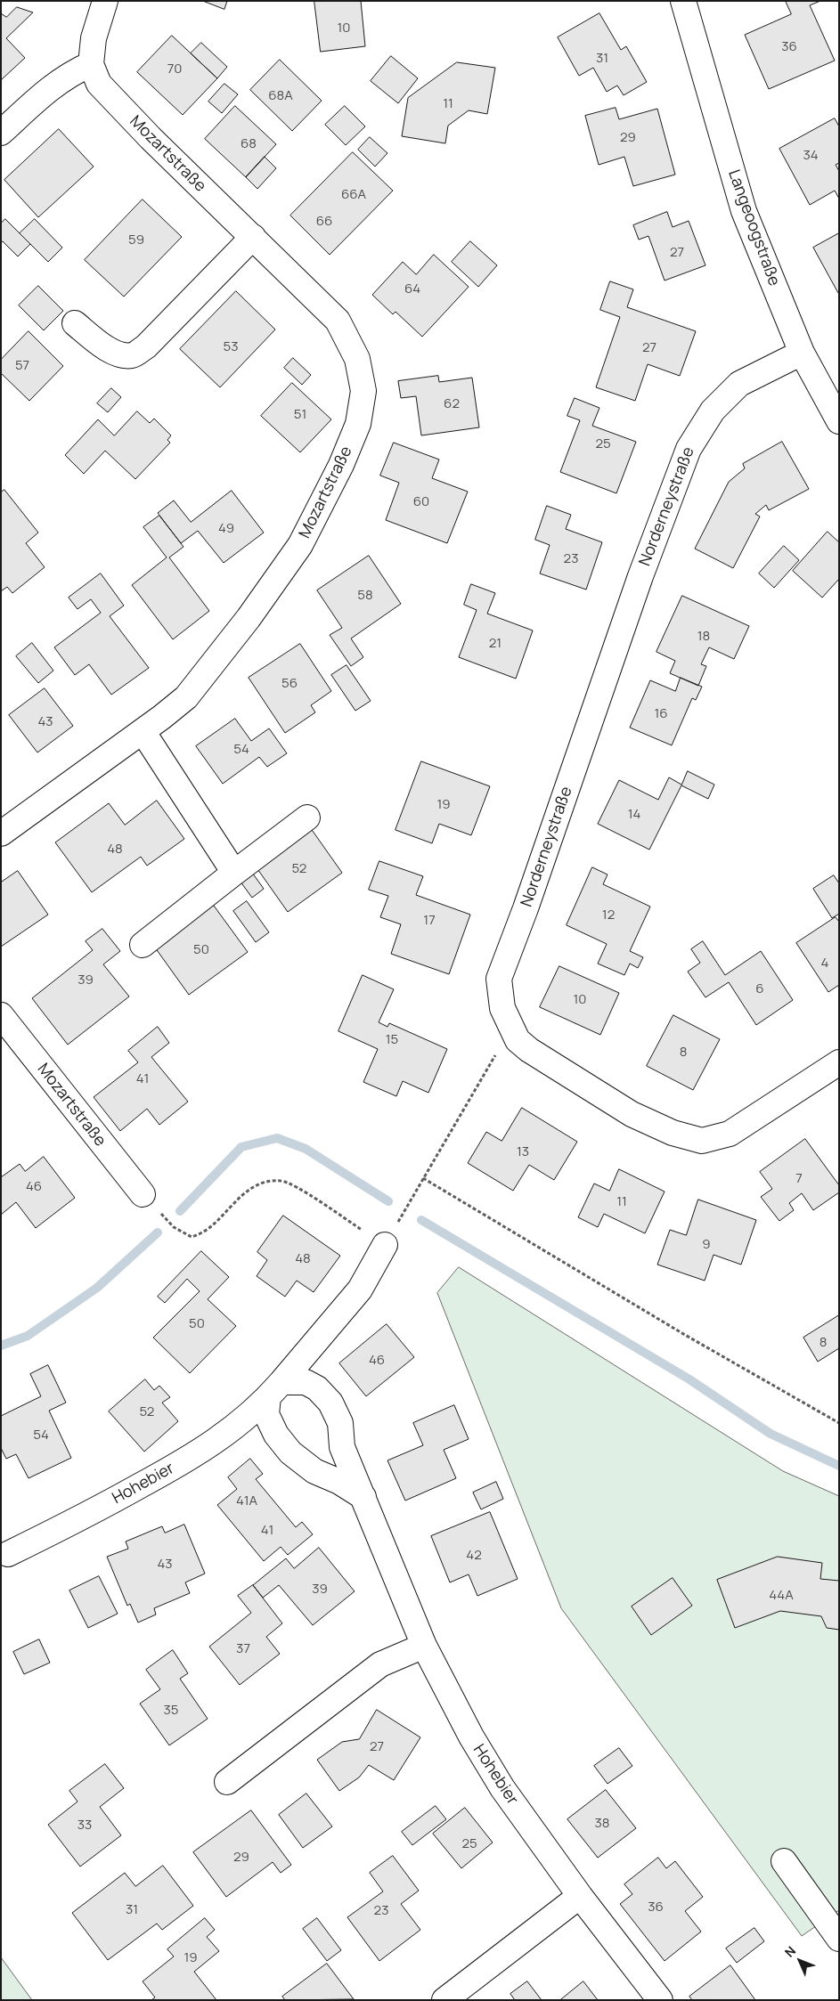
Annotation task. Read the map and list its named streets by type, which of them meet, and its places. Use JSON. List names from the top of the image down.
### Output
{
  "streets": {
    "street": [
      "Mozartstraße",
      "Langeoogstraße",
      "Norderneystraße",
      "Hohebier"
    ]
  },
  "crossings": [
    ["Langeoogstraße", "Norderneystraße"]
  ],
  "house_numbers": [
    "10",
    "36",
    "31",
    "70",
    "68A",
    "11",
    "29",
    "68",
    "34",
    "66A",
    "66",
    "59",
    "27",
    "64",
    "53",
    "27",
    "57",
    "62",
    "51",
    "25",
    "60",
    "49",
    "23",
    "58",
    "18",
    "21",
    "56",
    "16",
    "43",
    "54",
    "19",
    "14",
    "48",
    "52",
    "12",
    "17",
    "50",
    "4",
    "39",
    "6",
    "10",
    "15",
    "8",
    "41",
    "13",
    "7",
    "46",
    "11",
    "9",
    "48",
    "50",
    "8",
    "46",
    "52",
    "54",
    "41A",
    "41",
    "42",
    "43",
    "39",
    "44A",
    "37",
    "35",
    "27",
    "38",
    "33",
    "25",
    "29",
    "36",
    "31",
    "23",
    "19"
  ],
  "north": "top left"
}
